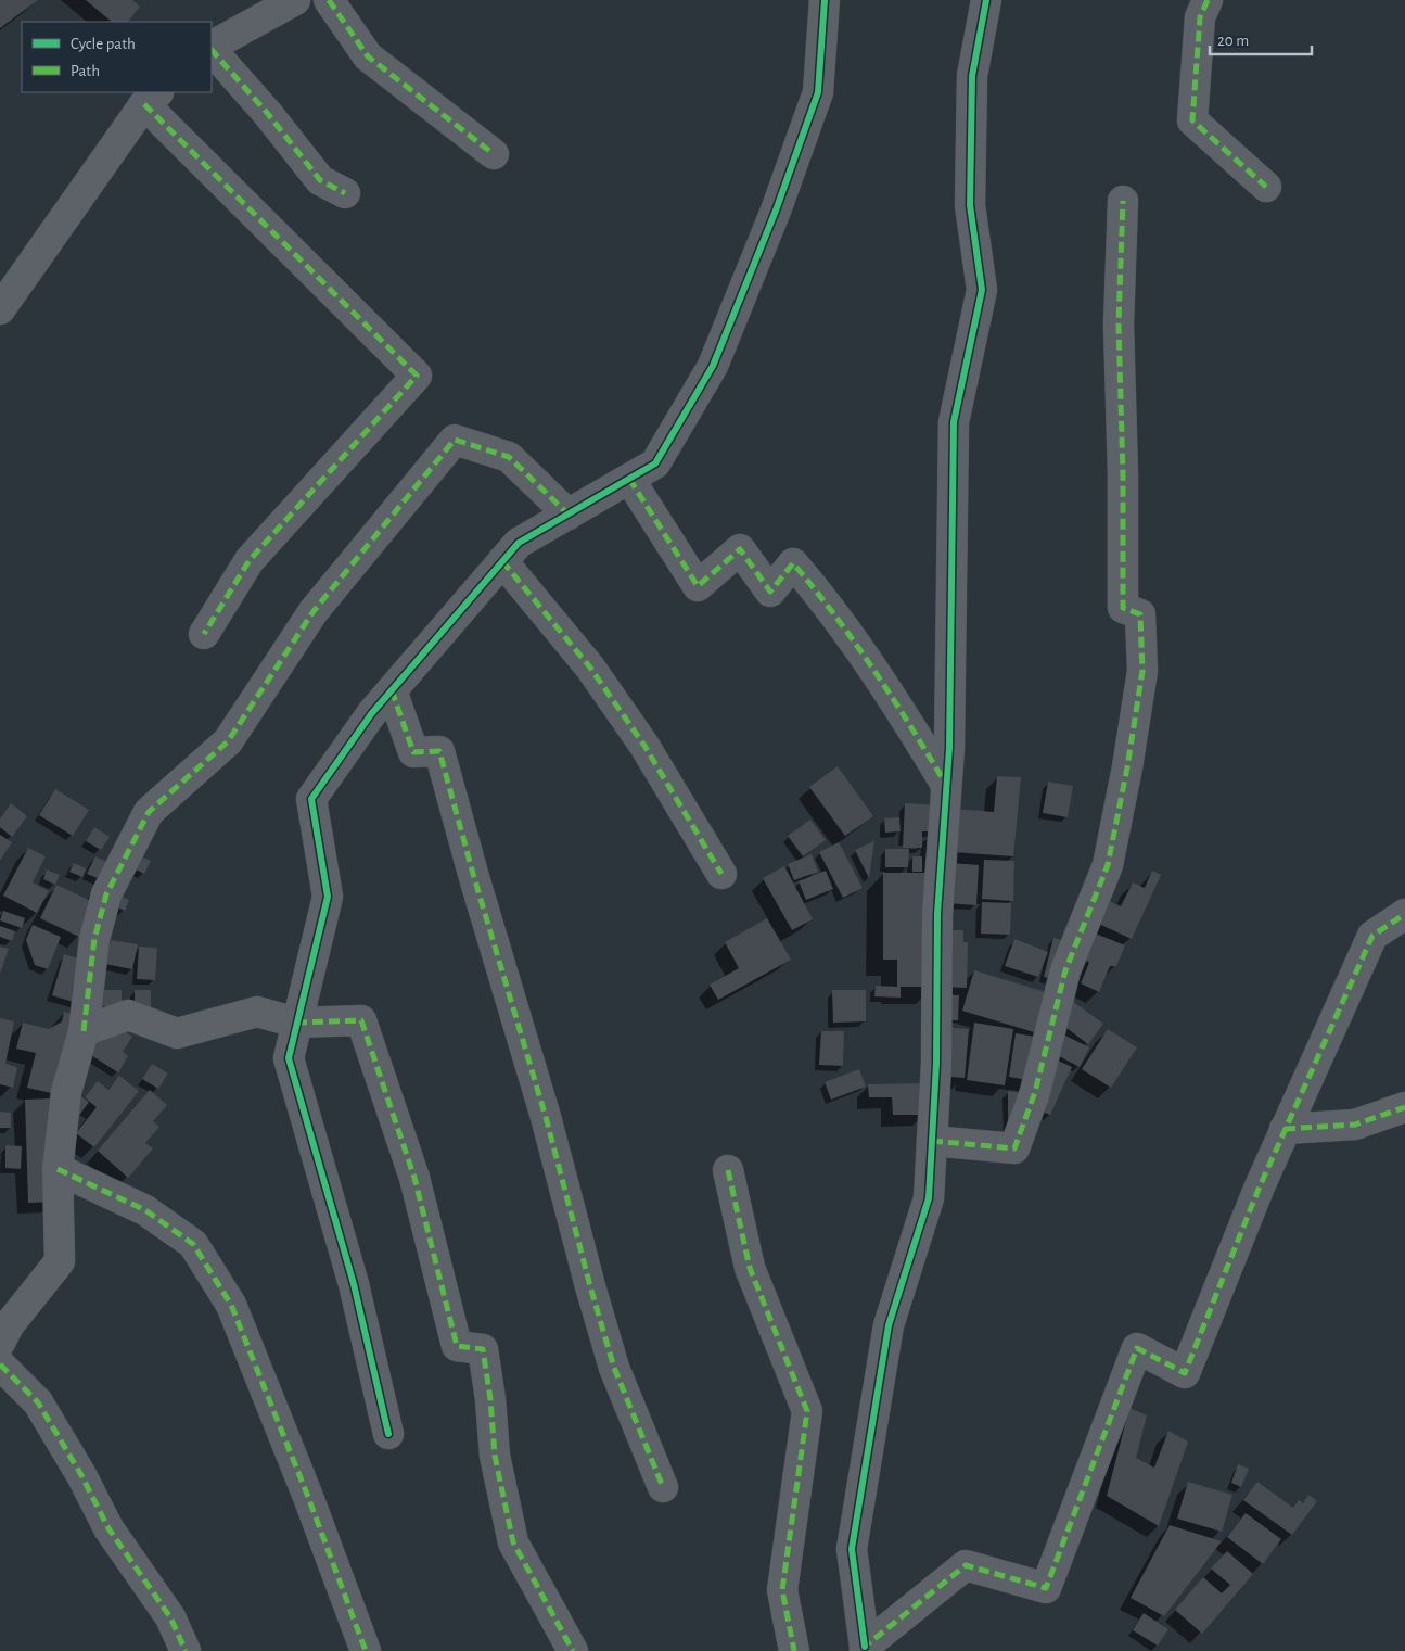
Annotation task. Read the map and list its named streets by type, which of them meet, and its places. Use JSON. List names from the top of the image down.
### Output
{
  "legend": ["Cycle path", "Path"],
  "scale_bar": "20 m"
}
